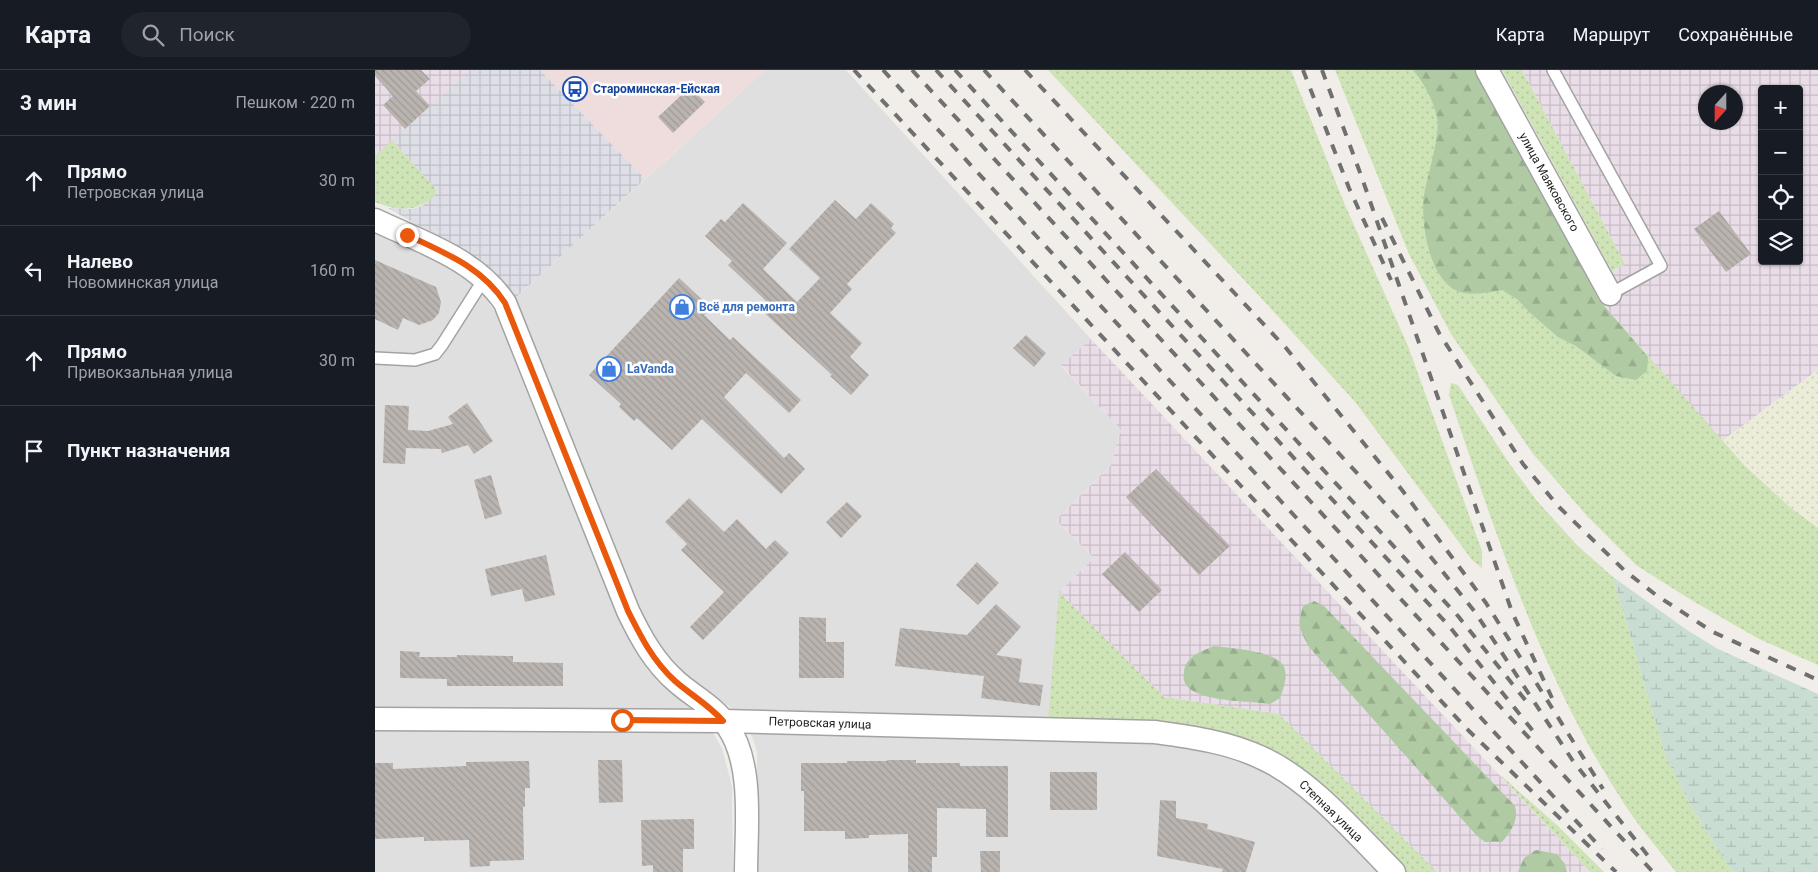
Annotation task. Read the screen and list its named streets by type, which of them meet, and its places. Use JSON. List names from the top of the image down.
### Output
{
  "streets": {
    "street": ["улица Маяковского", "Петровская улица", "Степная улица"]
  },
  "crossings": [
    ["Петровская улица", "Степная улица"]
  ],
  "places": {
    "bus stop": ["Староминская-Ейская"],
    "shop": ["Всё для ремонта", "LaVanda"]
  },
  "north": "bottom",
  "page": {
    "header": "Карта",
    "search": "Поиск",
    "nav": ["Карта", "Маршрут", "Сохранённые"],
    "heading": ["3 мин", "Пешком · 220 m"],
    "map_buttons": ["+", "−"],
    "list": [
      ["Прямо", "Петровская улица", "30 m"],
      ["Налево", "Новоминская улица", "160 m"],
      ["Прямо", "Привокзальная улица", "30 m"],
      "Пункт назначения"
    ]
  }
}
